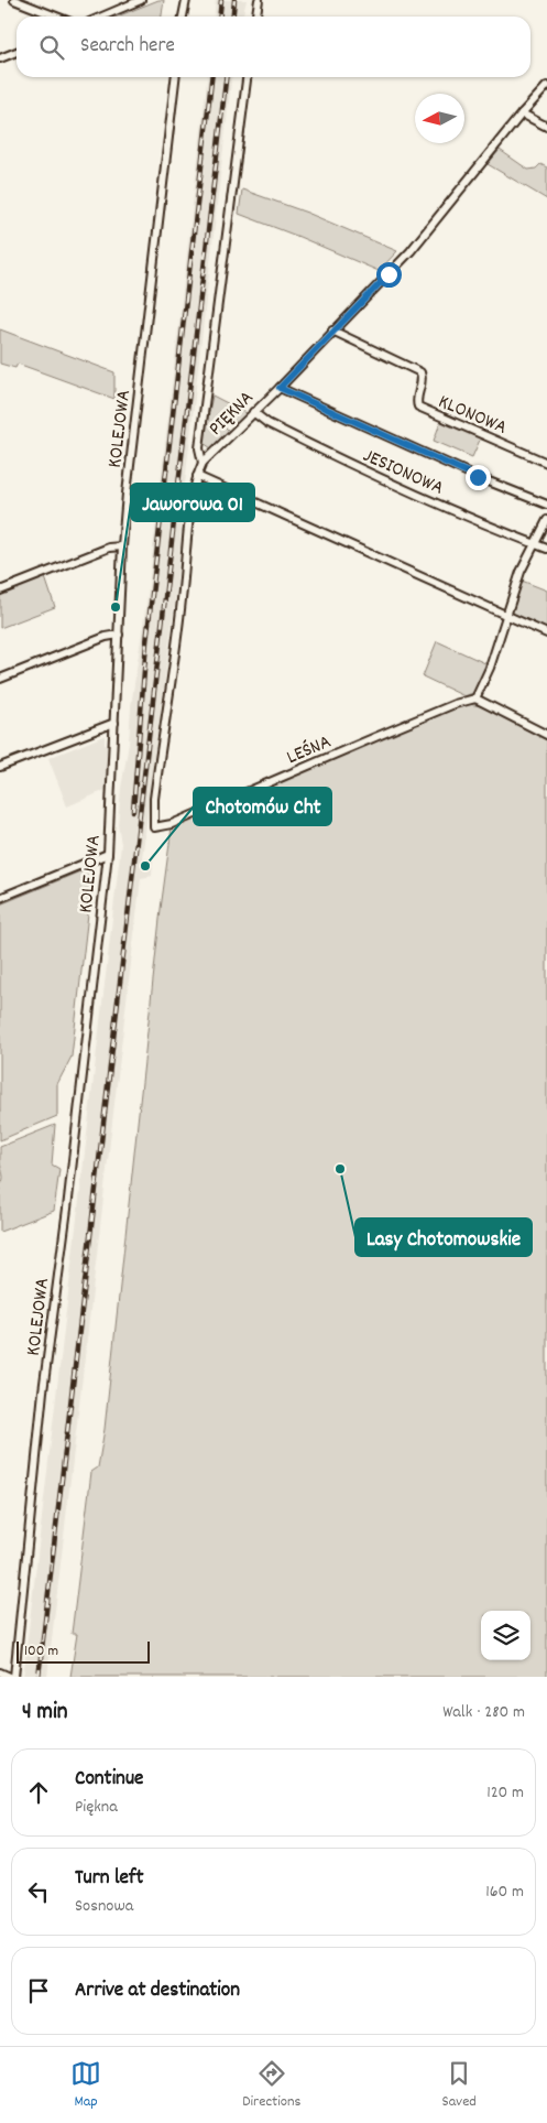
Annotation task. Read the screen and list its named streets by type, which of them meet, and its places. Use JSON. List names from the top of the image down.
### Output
{
  "streets": {
    "street": [
      "PIĘKNA",
      "KLONOWA",
      "KOLEJOWA",
      "JESIONOWA",
      "LEŚNA"
    ]
  },
  "crossings": [
    ["PIĘKNA", "KLONOWA"],
    ["PIĘKNA", "JESIONOWA"],
    ["PIĘKNA", "LEŚNA"]
  ],
  "places": ["Jaworowa 01", "Chotomów Cht", "Lasy Chotomowskie"],
  "scale_bar": "100 m",
  "north": "left",
  "page": {
    "search": "Search here",
    "scale": "100 m",
    "heading": ["4 min", "Walk · 280 m"],
    "list": [
      ["Continue", "Piękna", "120 m"],
      ["Turn left", "Sosnowa", "160 m"],
      "Arrive at destination"
    ],
    "nav": ["Map", "Directions", "Saved"]
  }
}
